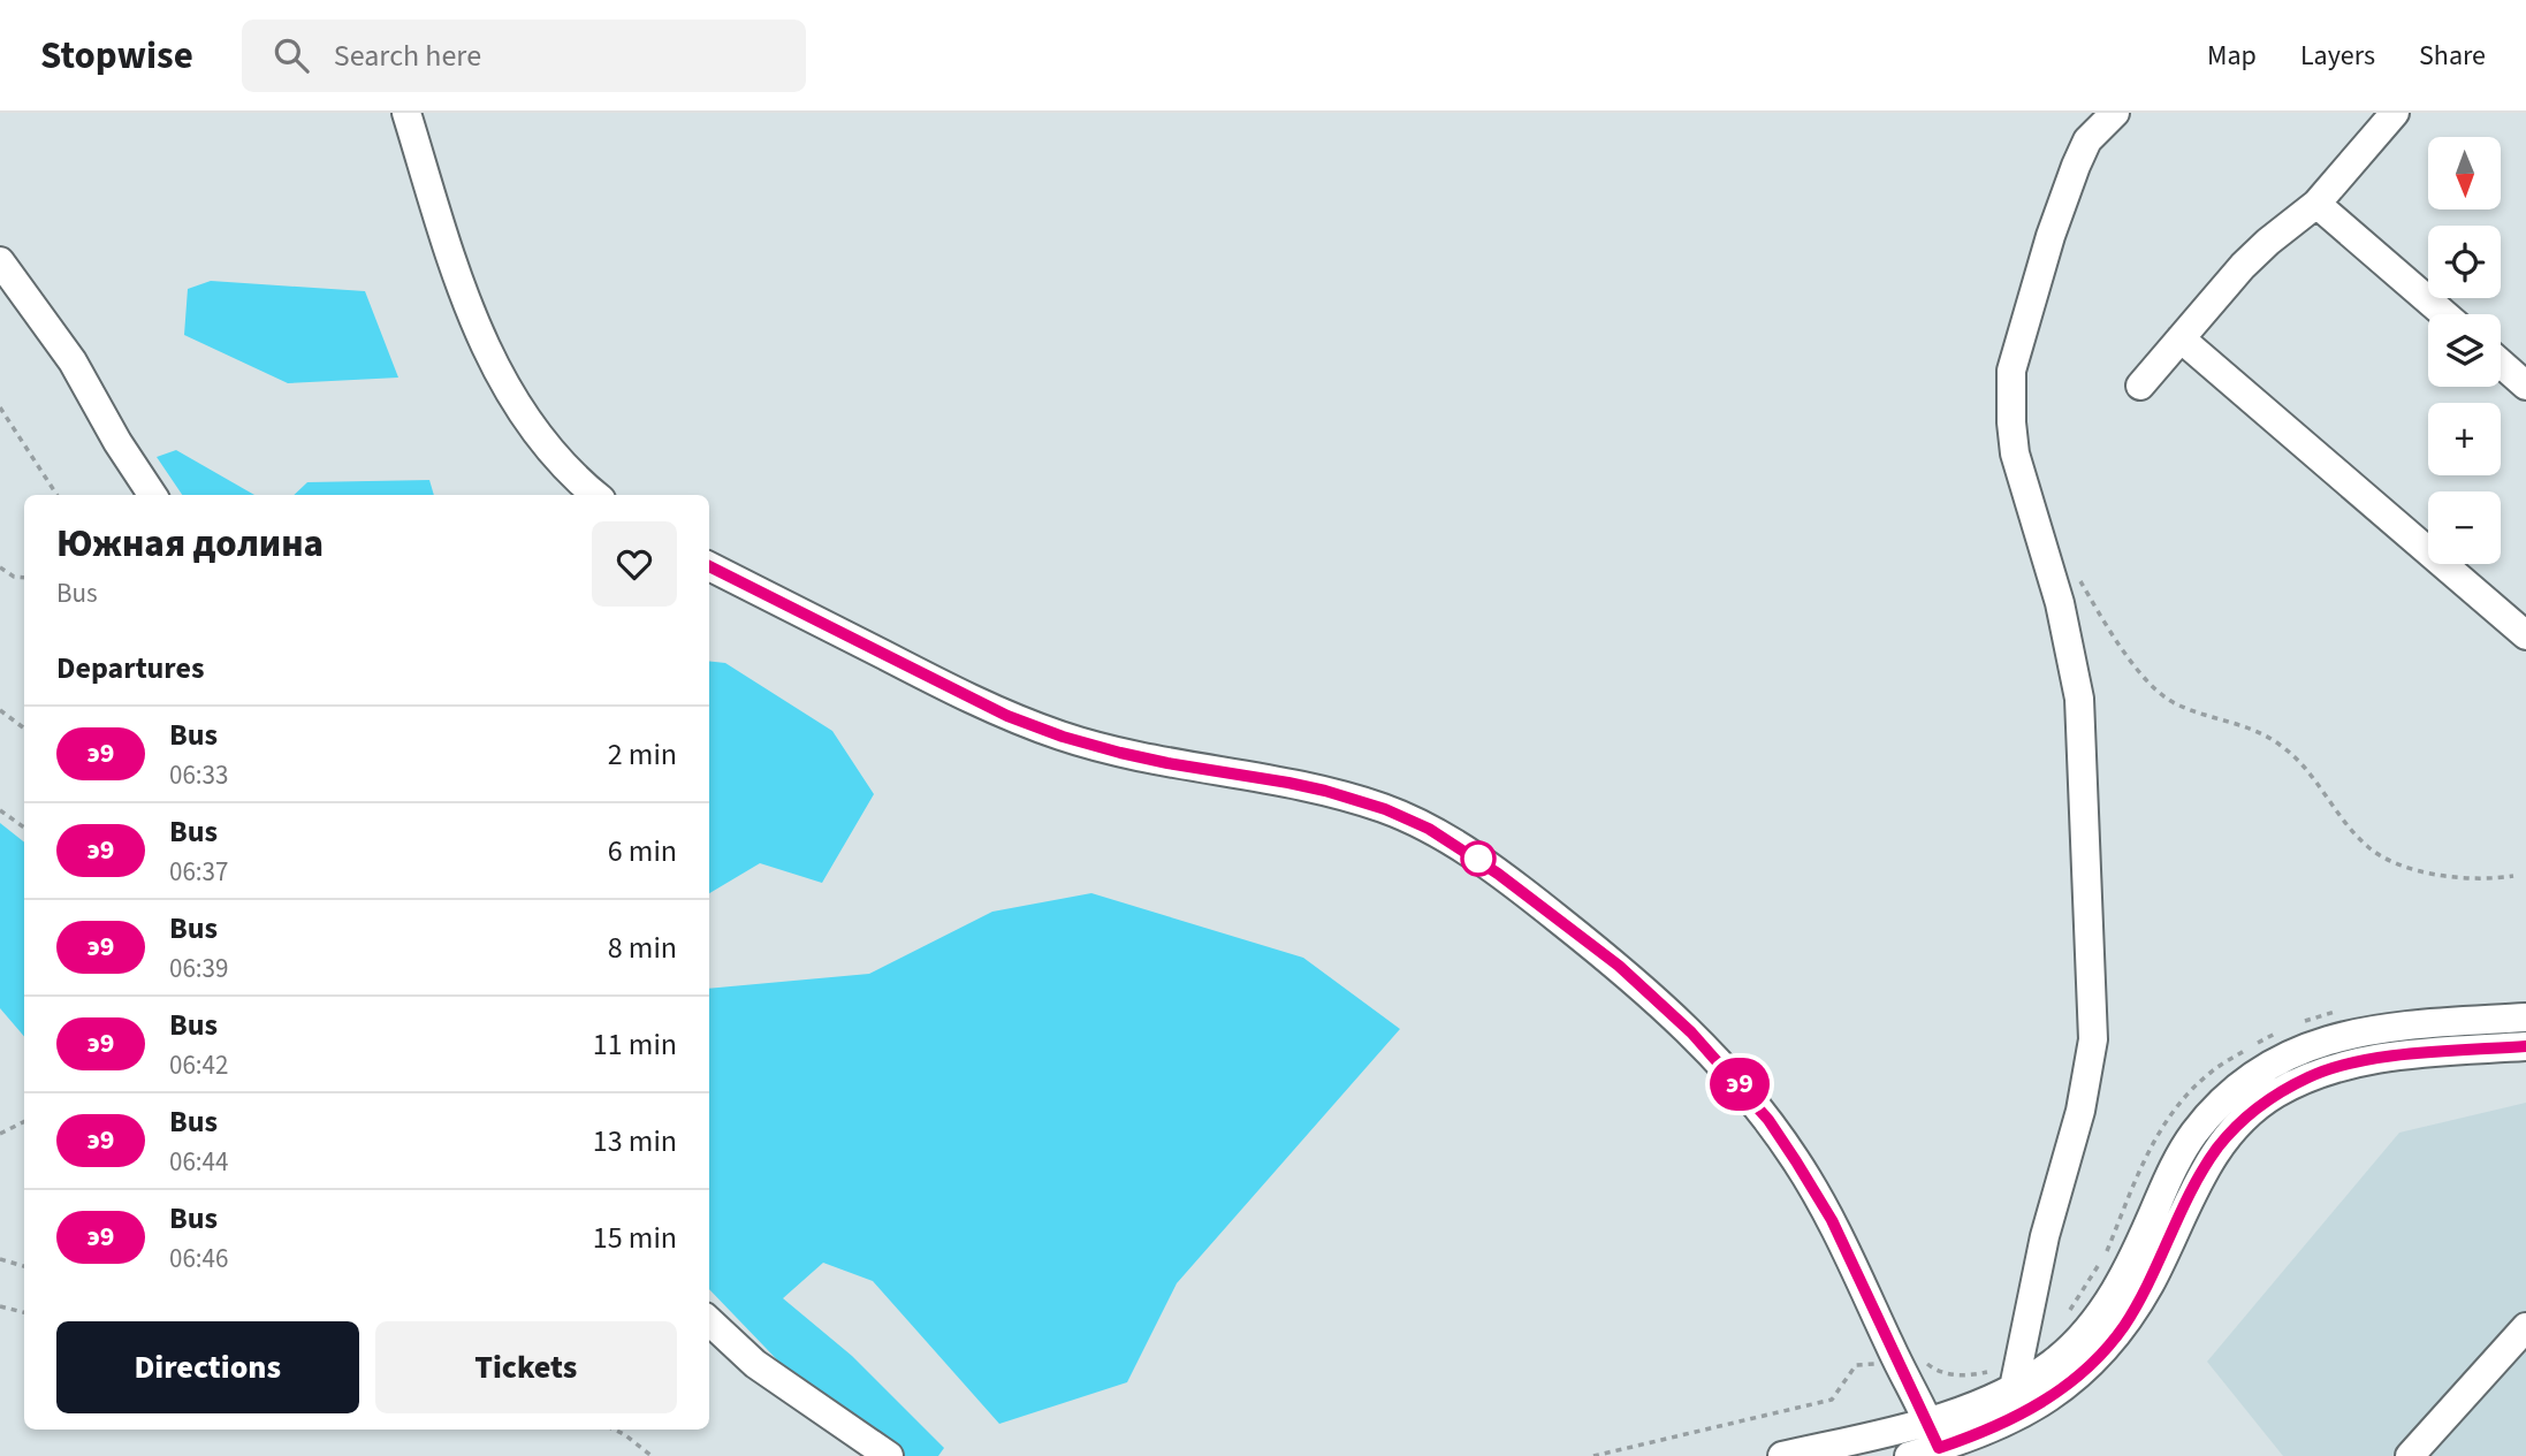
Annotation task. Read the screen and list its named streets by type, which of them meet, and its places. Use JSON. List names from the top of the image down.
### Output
{
  "lines": ["bus line э9"],
  "north": "bottom",
  "page": {
    "header": "Stopwise",
    "search": "Search here",
    "nav": ["Map", "Layers", "Share"],
    "on_map": "э9",
    "map_buttons": ["+", "−"],
    "heading": [
      ["Южная долина", "Bus"],
      "Departures"
    ],
    "list": [
      {
        "mark": "э9",
        "name": "Bus",
        "note": "06:33",
        "value": "2 min"
      },
      {
        "mark": "э9",
        "name": "Bus",
        "note": "06:37",
        "value": "6 min"
      },
      {
        "mark": "э9",
        "name": "Bus",
        "note": "06:39",
        "value": "8 min"
      },
      {
        "mark": "э9",
        "name": "Bus",
        "note": "06:42",
        "value": "11 min"
      },
      {
        "mark": "э9",
        "name": "Bus",
        "note": "06:44",
        "value": "13 min"
      },
      {
        "mark": "э9",
        "name": "Bus",
        "note": "06:46",
        "value": "15 min"
      }
    ],
    "buttons": ["Directions", "Tickets"]
  }
}
